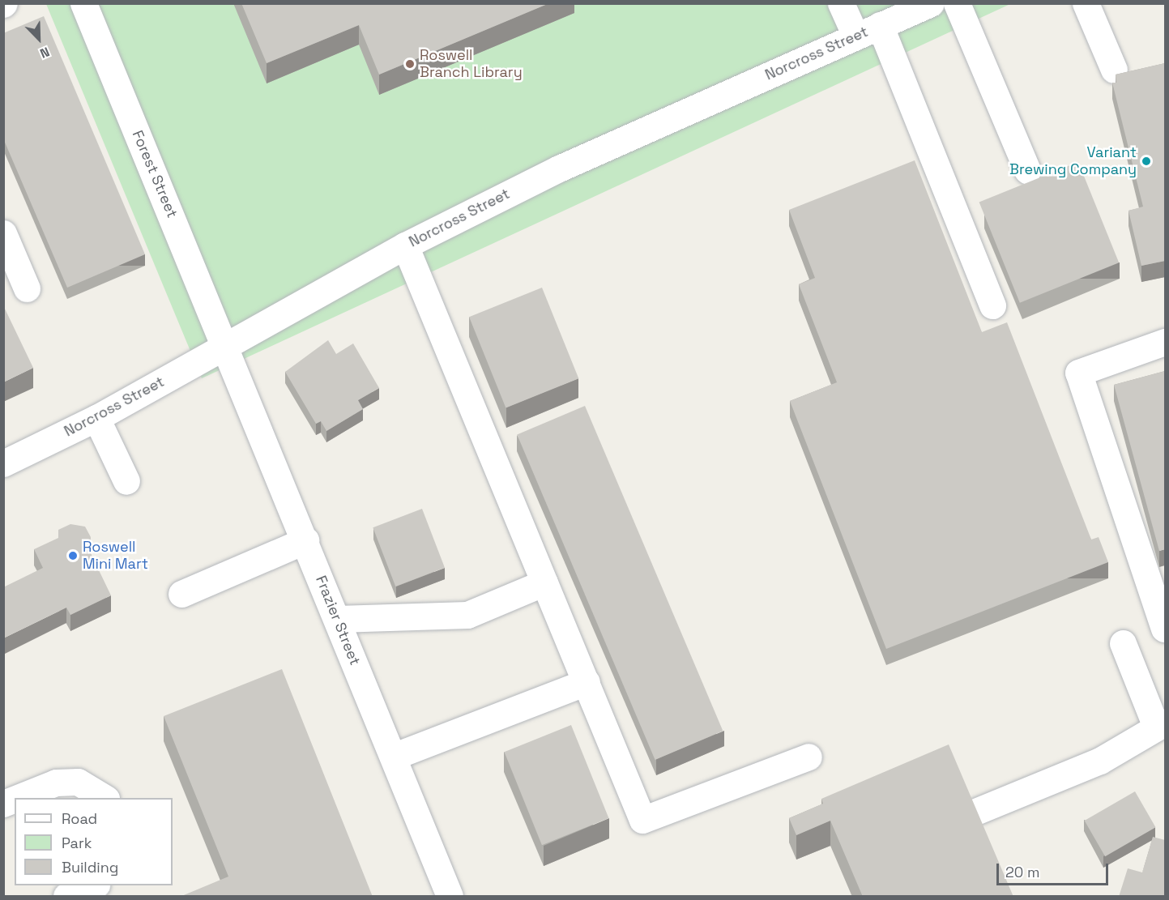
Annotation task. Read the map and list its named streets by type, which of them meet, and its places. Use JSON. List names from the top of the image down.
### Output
{
  "streets": {
    "street": ["Norcross Street", "Forest Street", "Frazier Street"]
  },
  "crossings": [
    ["Norcross Street", "Forest Street"],
    ["Norcross Street", "Frazier Street"],
    ["Forest Street", "Frazier Street"]
  ],
  "places": ["Roswell Branch Library", "Variant Brewing Company", "Roswell Mini Mart"],
  "legend": ["Road", "Park", "Building"],
  "scale_bar": "20 m",
  "north": "bottom right"
}
